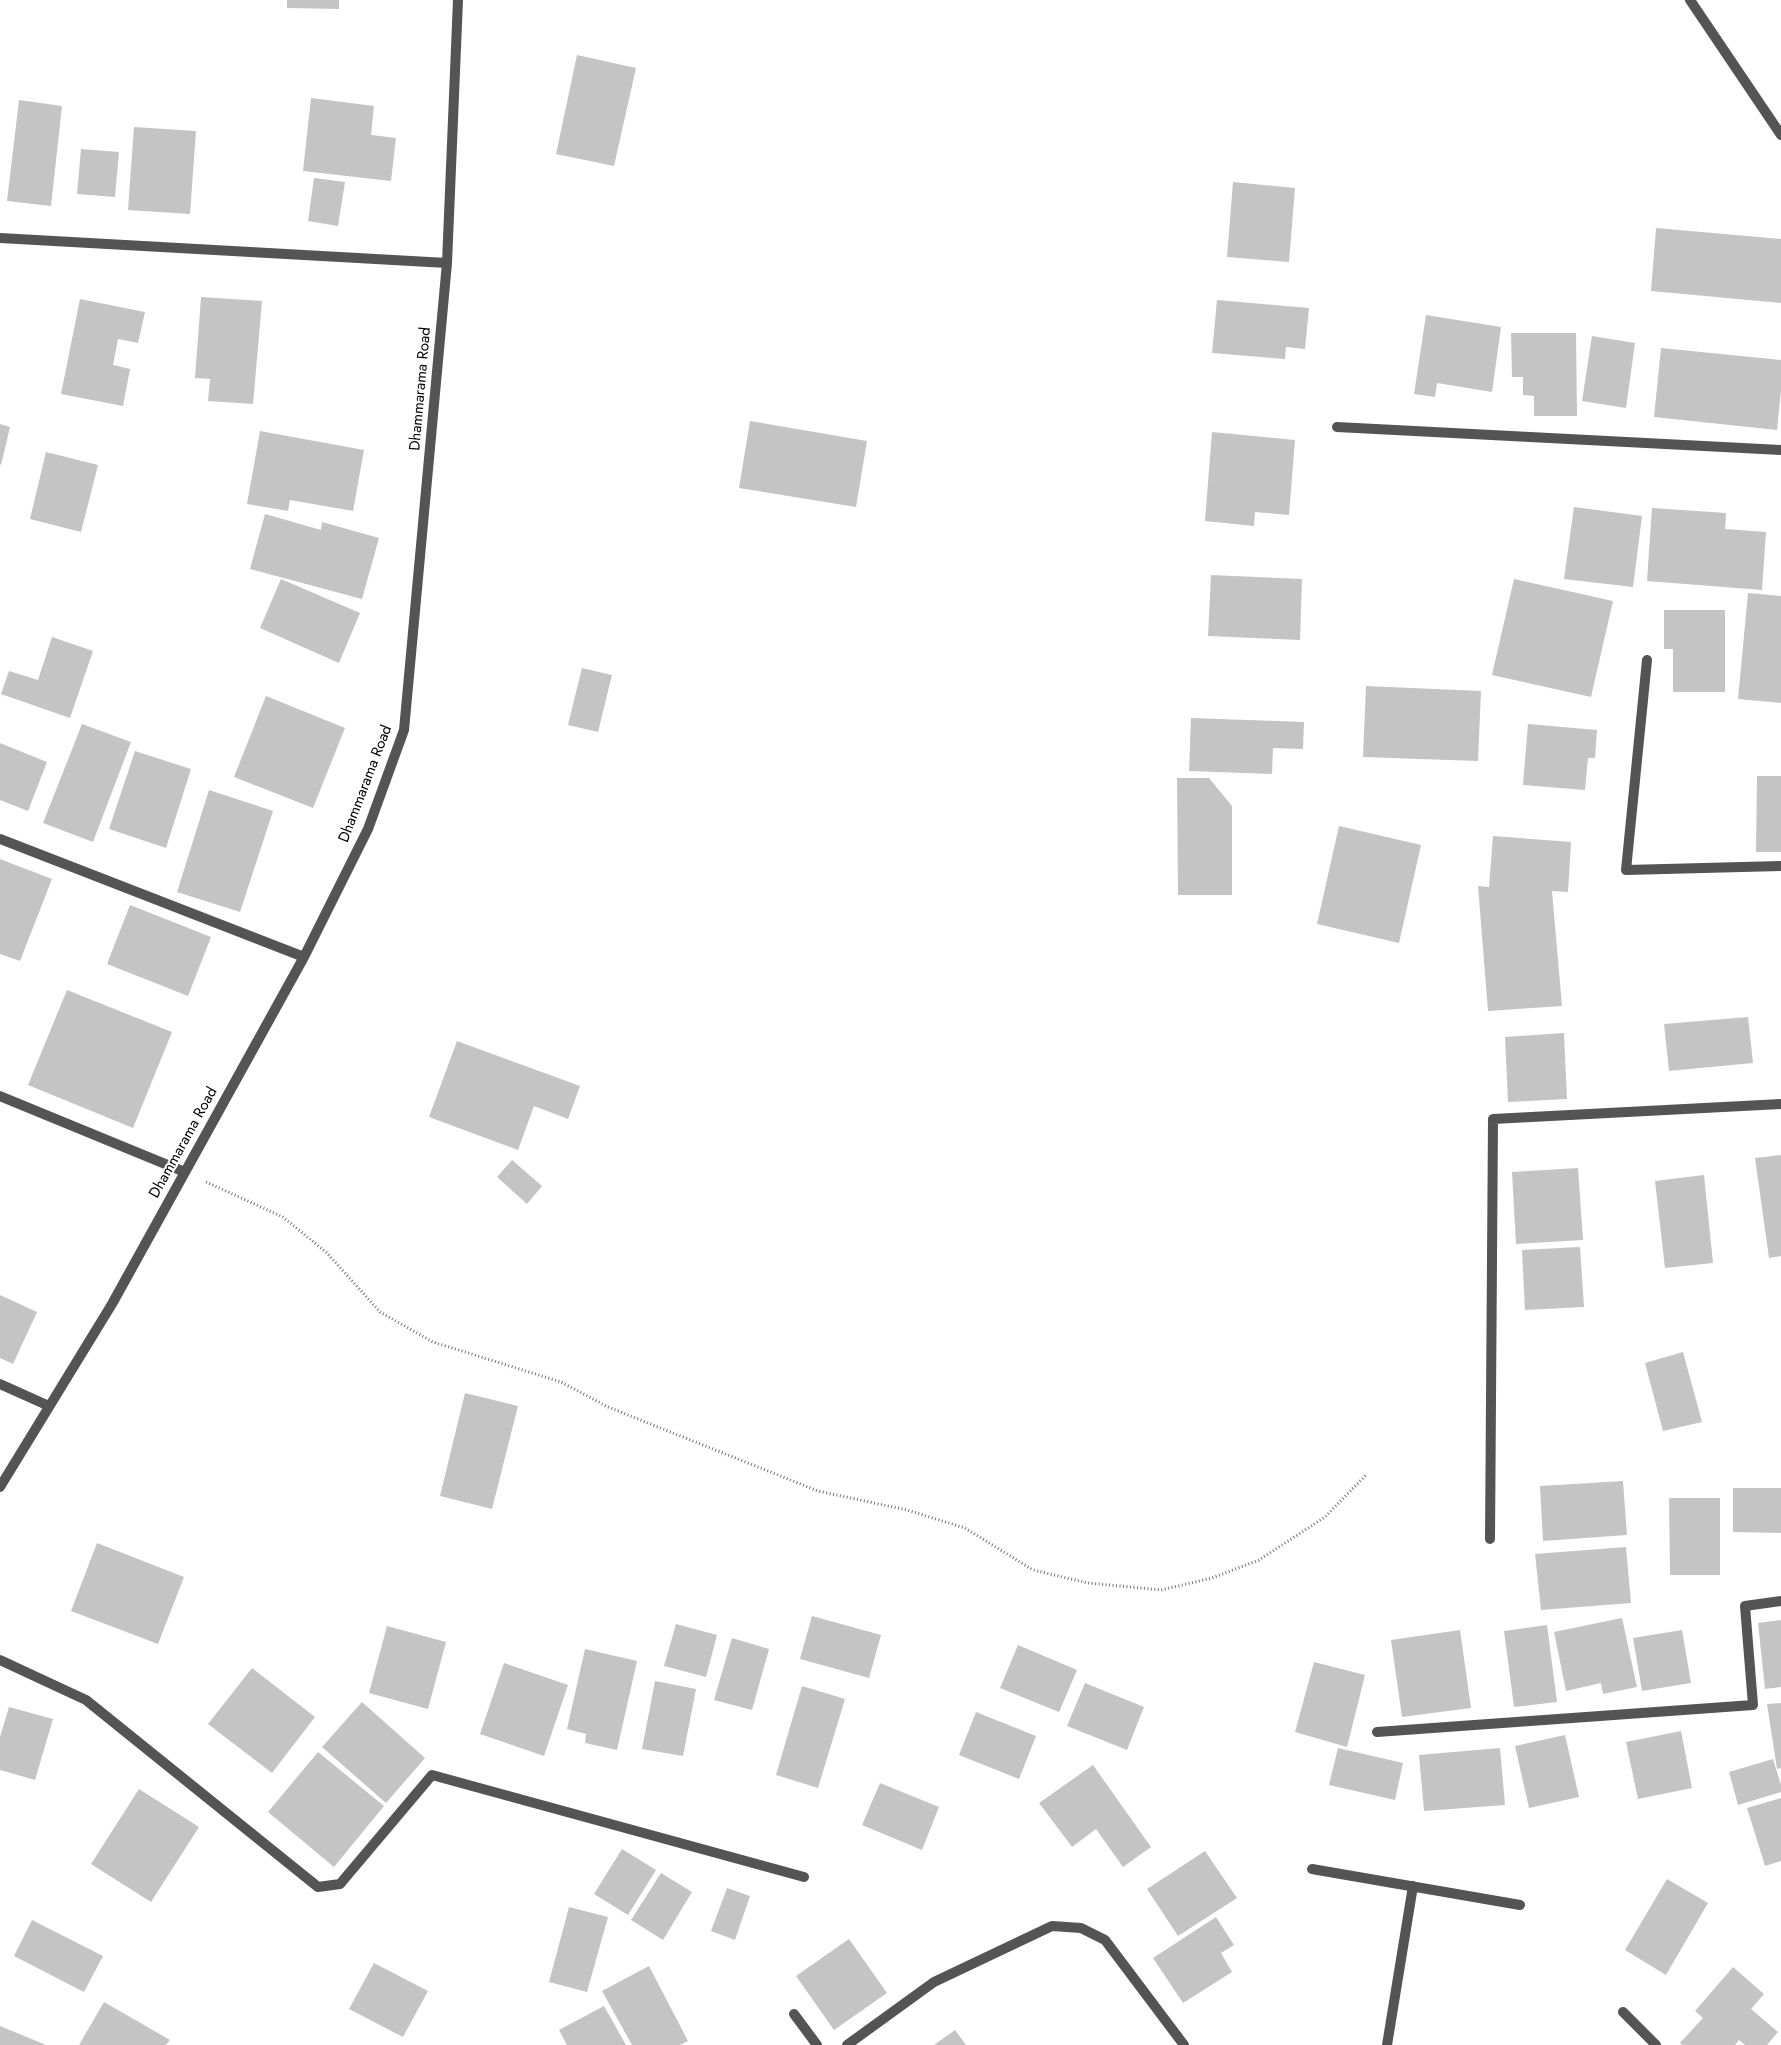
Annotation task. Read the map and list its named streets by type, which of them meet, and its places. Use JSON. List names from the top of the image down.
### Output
{
  "streets": {
    "street": ["Dhammarama Road"]
  }
}
